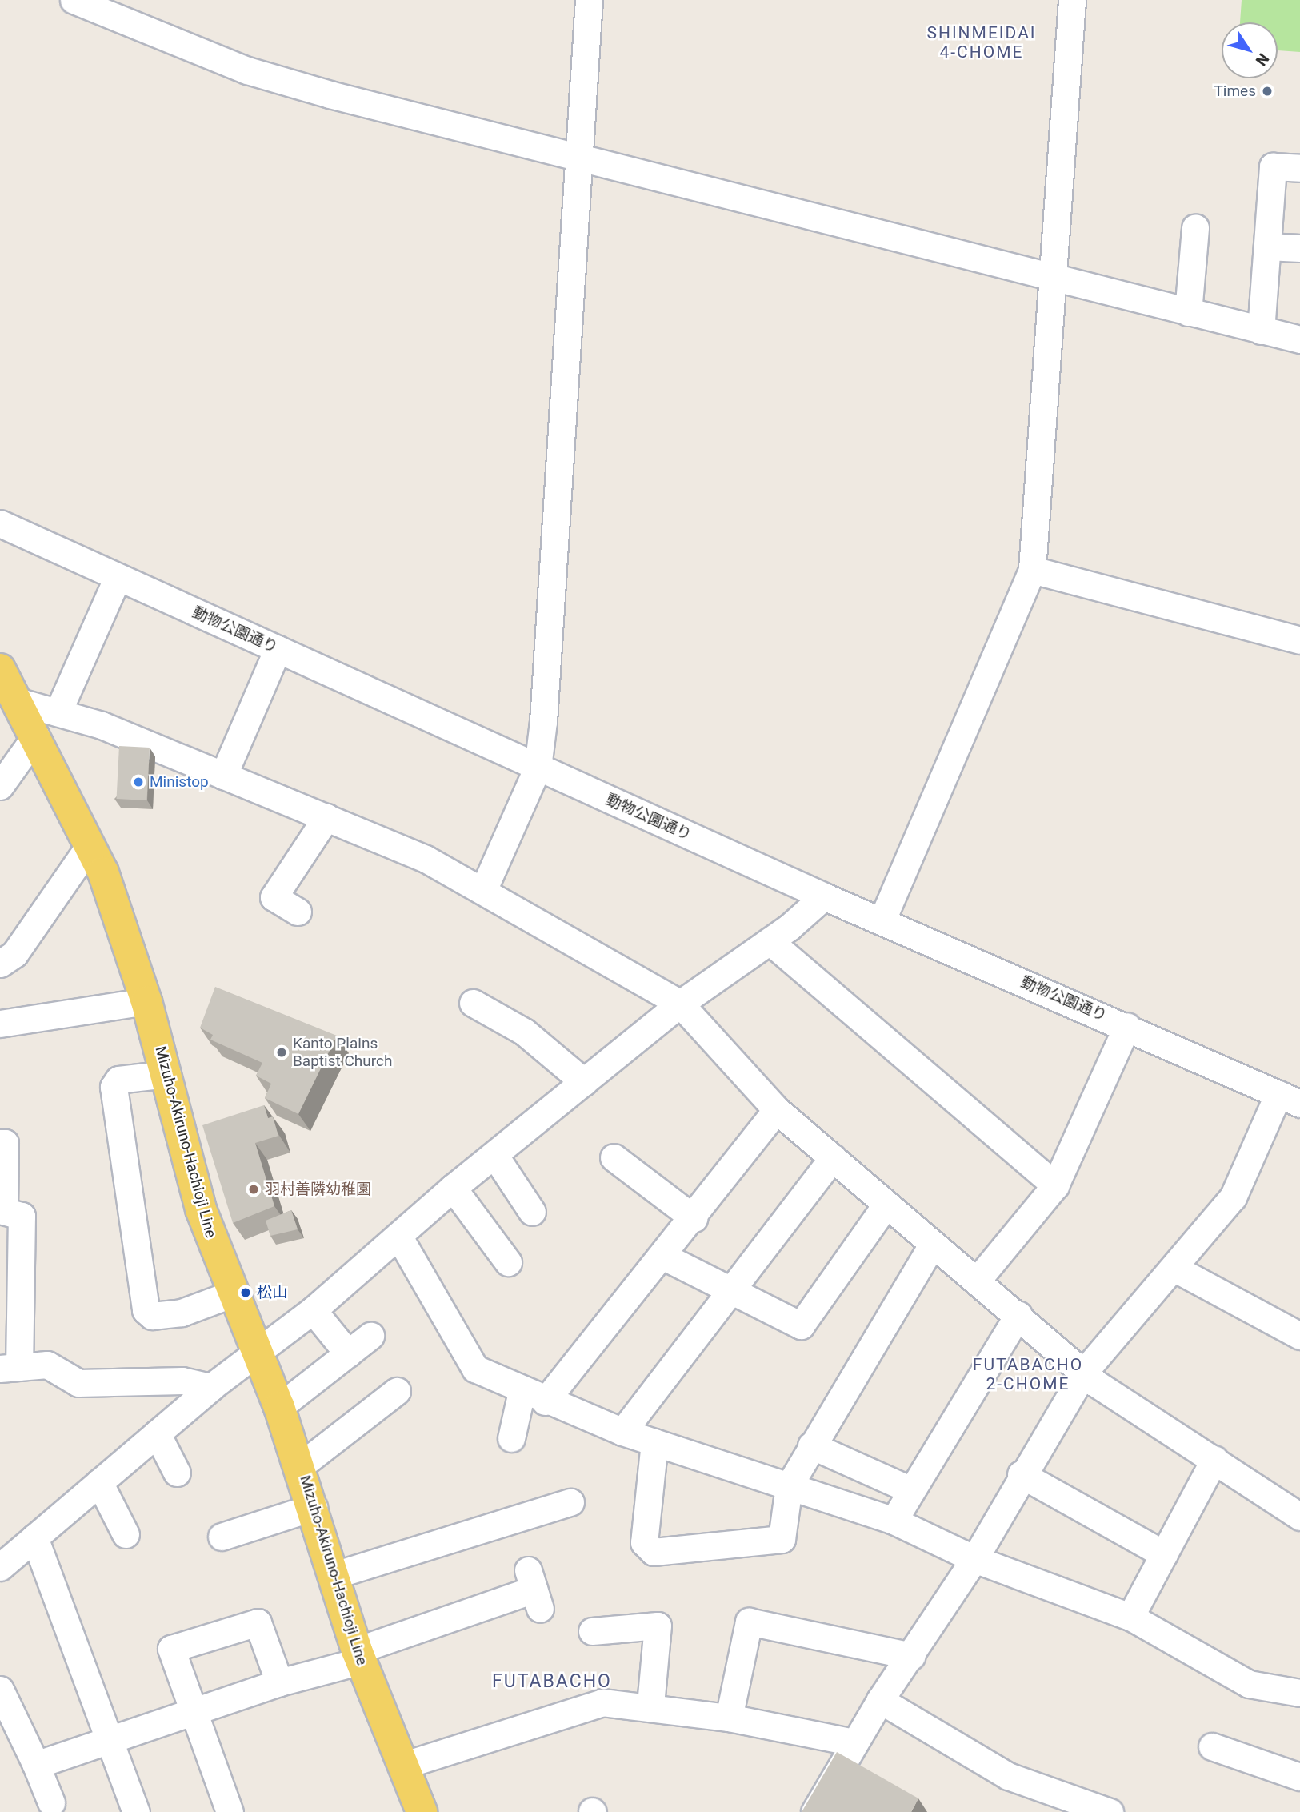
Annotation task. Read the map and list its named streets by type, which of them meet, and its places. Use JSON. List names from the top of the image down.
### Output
{
  "streets": {
    "main road": ["Mizuho-Akiruno-Hachioji Line"],
    "street": ["動物公園通り"]
  },
  "districts": ["SHINMEIDAI 4-CHOME", "FUTABACHO 2-CHOME", "FUTABACHO"],
  "places": [
    "Times",
    "Ministop",
    "Kanto Plains Baptist Church",
    "羽村善隣幼稚園",
    "松山"
  ],
  "north": "bottom right"
}
